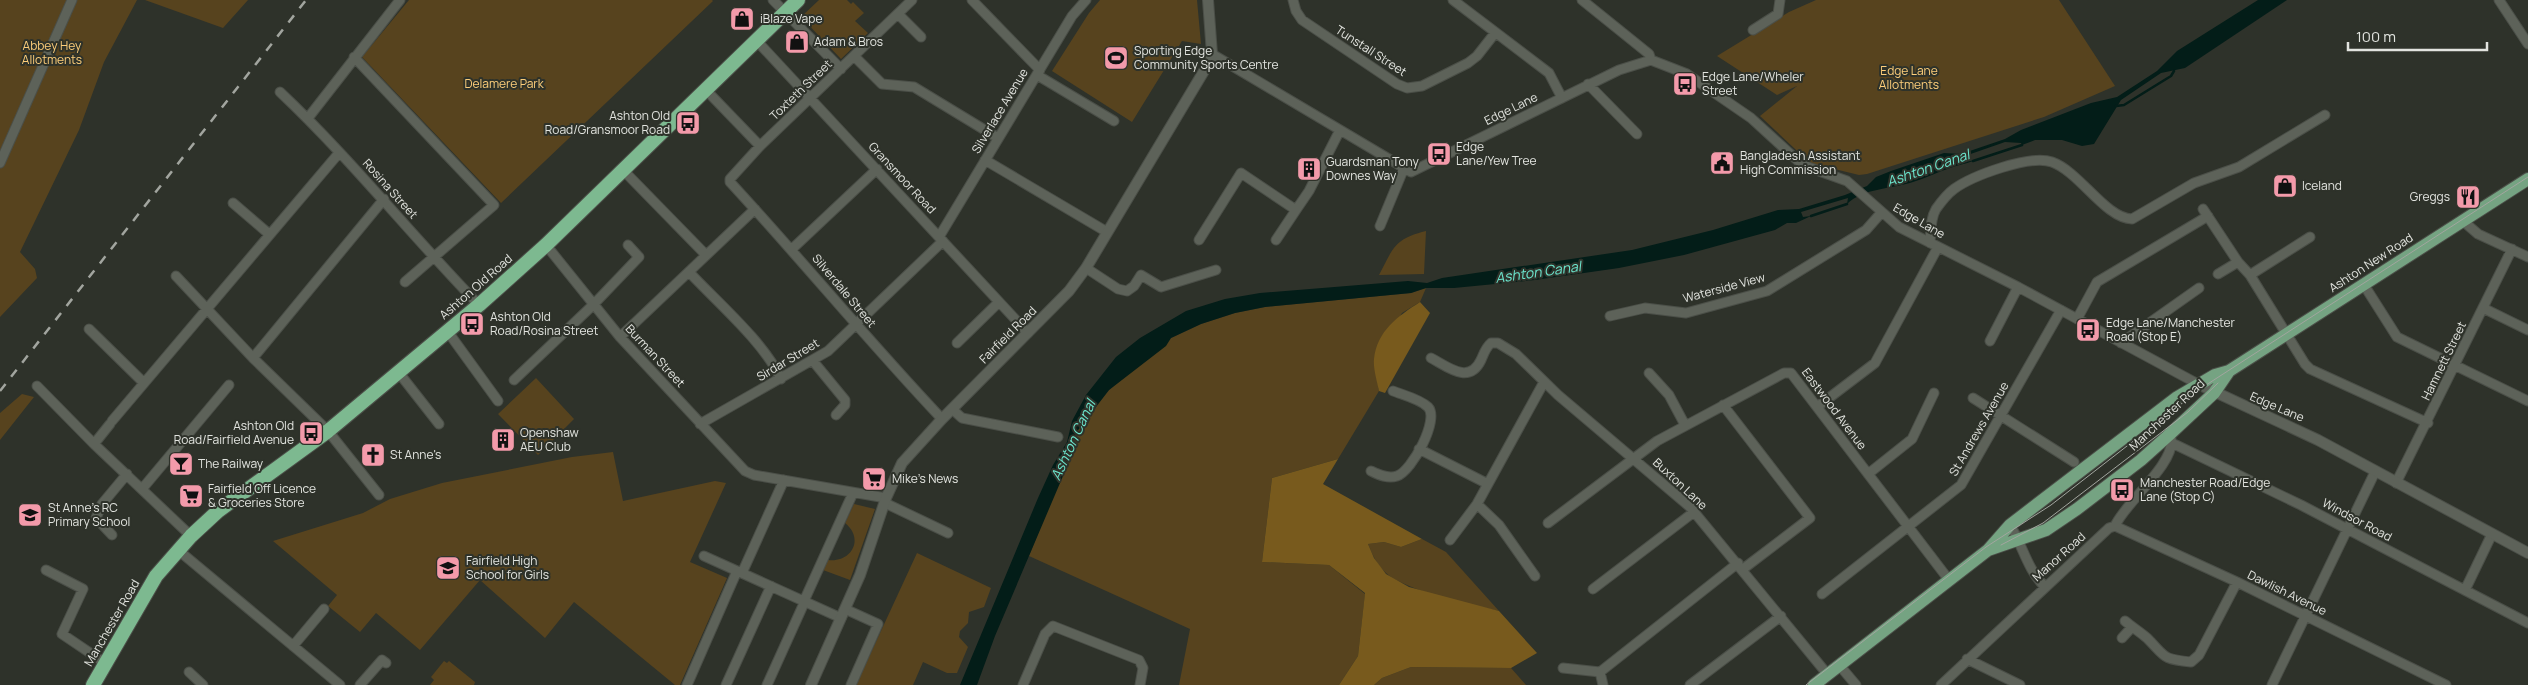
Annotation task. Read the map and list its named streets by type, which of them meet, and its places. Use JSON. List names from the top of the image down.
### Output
{
  "streets": {
    "highway": ["Ashton Old Road", "Manchester Road"],
    "main road": ["Ashton New Road"],
    "street": [
      "Tunstall Street",
      "Toxteth Street",
      "Edge Lane",
      "Silverlace Avenue",
      "Gransmoor Road",
      "Rosina Street",
      "Waterside View",
      "Silverdale Street",
      "Fairfield Road",
      "Burman Street",
      "Sirdar Street",
      "Hamnett Street",
      "Eastwood Avenue",
      "St Andrews Avenue",
      "Buxton Lane",
      "Windsor Road",
      "Manor Road",
      "Dawlish Avenue"
    ]
  },
  "crossings": [
    ["Toxteth Street", "Gransmoor Road"],
    ["Toxteth Street", "Silverdale Street"],
    ["Edge Lane", "Waterside View"],
    ["Edge Lane", "Hamnett Street"],
    ["Edge Lane", "Manchester Road"],
    ["Edge Lane", "St Andrews Avenue"],
    ["Silverlace Avenue", "Gransmoor Road"],
    ["Silverlace Avenue", "Sirdar Street"],
    ["Gransmoor Road", "Ashton Old Road"],
    ["Gransmoor Road", "Fairfield Road"],
    ["Gransmoor Road", "Sirdar Street"],
    ["Rosina Street", "Ashton Old Road"],
    ["Ashton New Road", "Manchester Road"],
    ["Ashton Old Road", "Burman Street"],
    ["Ashton Old Road", "Manchester Road"],
    ["Silverdale Street", "Fairfield Road"],
    ["Silverdale Street", "Sirdar Street"],
    ["Burman Street", "Sirdar Street"],
    ["Eastwood Avenue", "Manchester Road"],
    ["Eastwood Avenue", "St Andrews Avenue"],
    ["Eastwood Avenue", "Buxton Lane"],
    ["Manchester Road", "Buxton Lane"],
    ["Manchester Road", "Windsor Road"],
    ["Manchester Road", "Manor Road"],
    ["Windsor Road", "Manor Road"],
    ["Manor Road", "Dawlish Avenue"]
  ],
  "water": ["Ashton Canal"],
  "parks": ["Abbey Hey Allotments", "Edge Lane Allotments", "Delamere Park"],
  "places": {
    "shop": ["iBlaze Vape", "Adam & Bros", "Iceland"],
    "sports": ["Sporting Edge Community Sports Centre"],
    "bus stop": [
      "Edge Lane/Wheler Street",
      "Ashton Old Road/Gransmoor Road",
      "Edge Lane/Yew Tree",
      "Ashton Old Road/Rosina Street",
      "Edge Lane/Manchester Road (Stop E)",
      "Ashton Old Road/Fairfield Avenue",
      "Manchester Road/Edge Lane (Stop C)"
    ],
    "public building": ["Bangladesh Assistant High Commission"],
    "building": ["Guardsman Tony Downes Way", "Openshaw AEU Club"],
    "restaurant": ["Greggs"],
    "church": ["St Anne's"],
    "bar": ["The Railway"],
    "supermarket": ["Mike's News", "Fairfield Off Licence & Groceries Store"],
    "school or university": ["St Anne's RC Primary School", "Fairfield High School for Girls"]
  },
  "scale_bar": "100 m"
}
